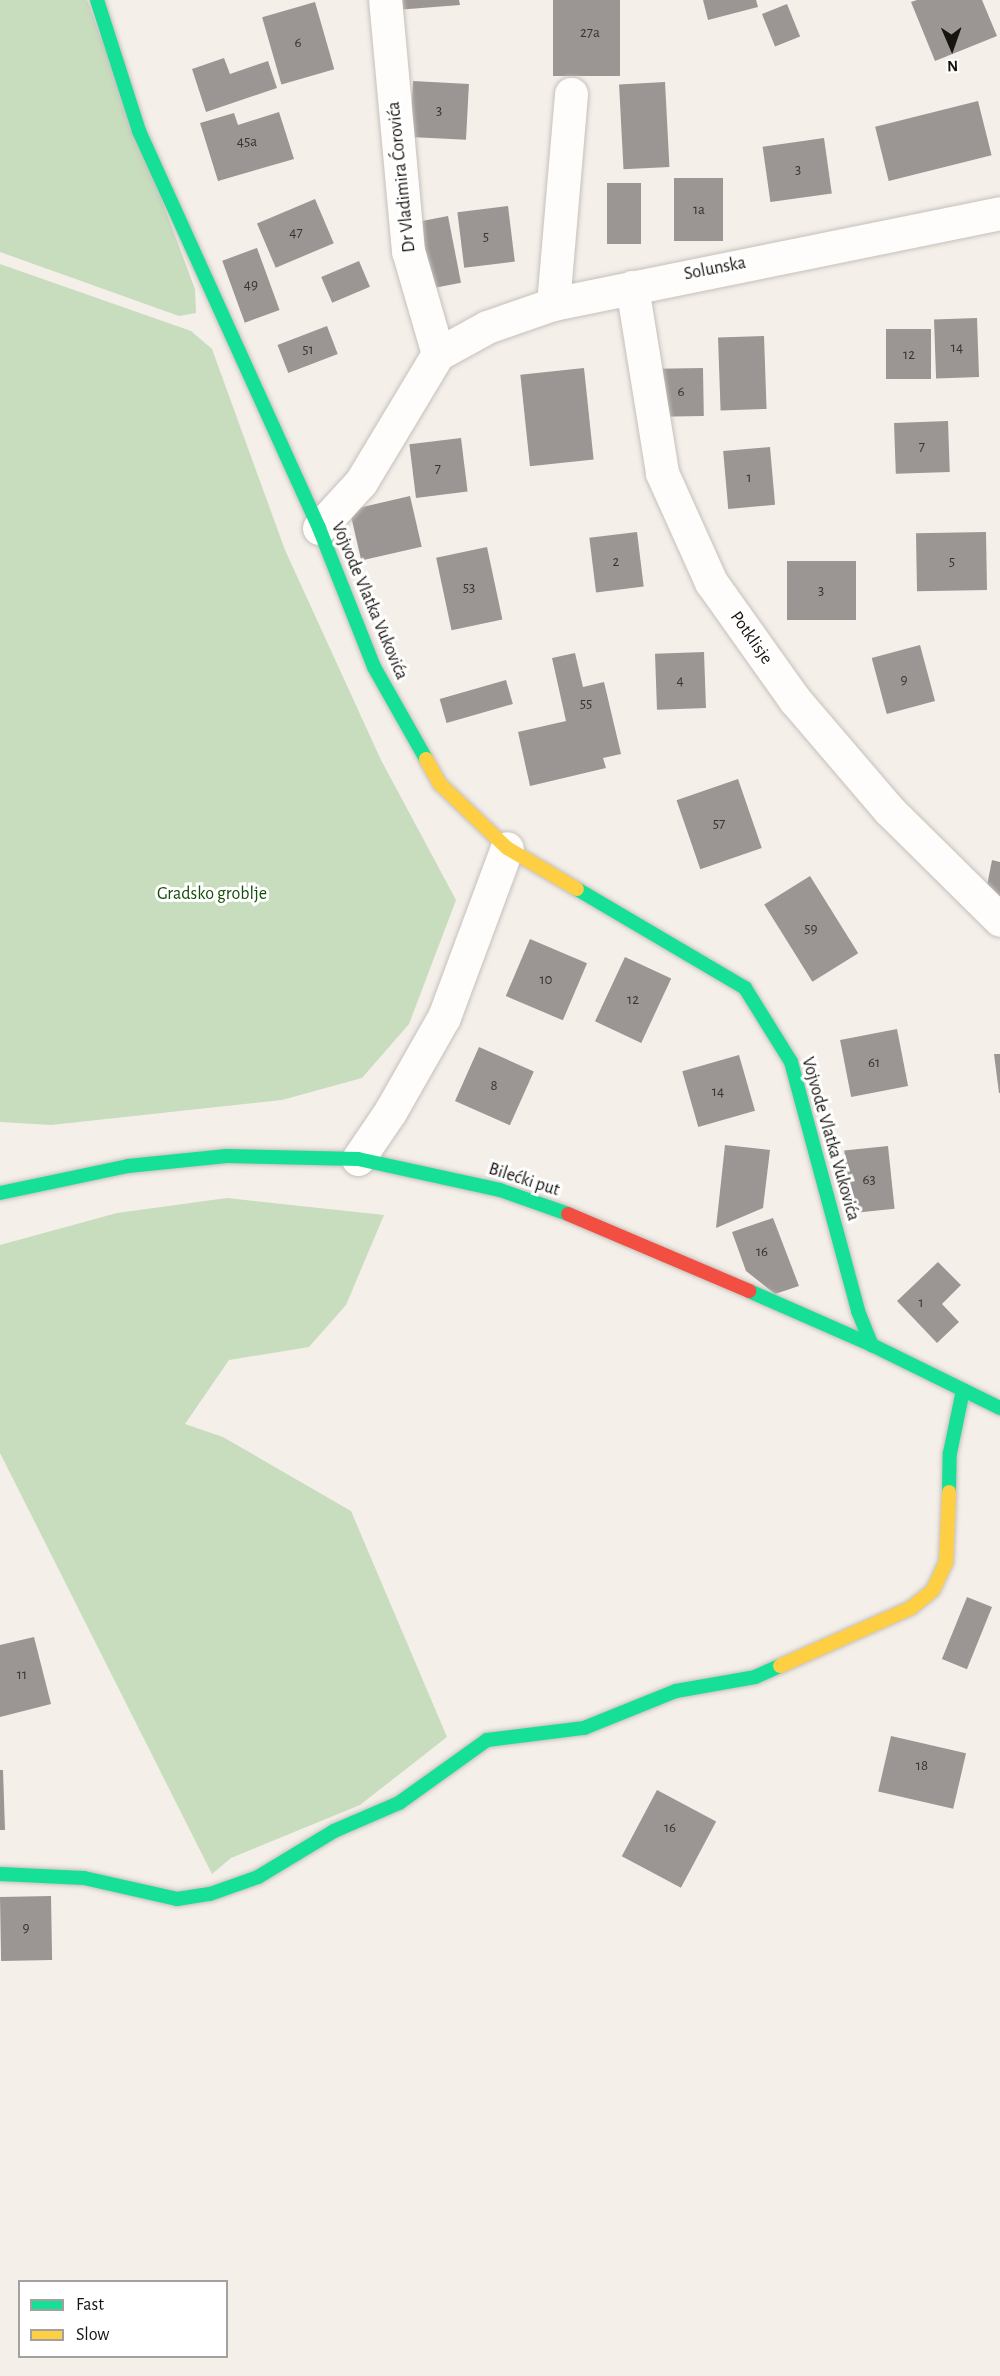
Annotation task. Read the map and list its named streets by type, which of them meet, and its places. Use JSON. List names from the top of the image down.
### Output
{
  "streets": {
    "street": [
      "Dr Vladimira Ćorovića",
      "Solunska",
      "Vojvode Vlatka Vukovića",
      "Potklisje",
      "Bilećki put"
    ]
  },
  "crossings": [
    ["Dr Vladimira Ćorovića", "Solunska"],
    ["Solunska", "Potklisje"],
    ["Vojvode Vlatka Vukovića", "Bilećki put"]
  ],
  "parks": ["Gradsko groblje"],
  "house_numbers": [
    "27a",
    "6",
    "3",
    "45a",
    "3",
    "1a",
    "47",
    "5",
    "49",
    "14",
    "51",
    "12",
    "6",
    "7",
    "7",
    "1",
    "2",
    "5",
    "53",
    "3",
    "9",
    "4",
    "55",
    "57",
    "59",
    "10",
    "12",
    "61",
    "8",
    "14",
    "63",
    "16",
    "1",
    "11",
    "18",
    "16",
    "9"
  ],
  "legend": ["Fast", "Slow"],
  "north": "bottom"
}
